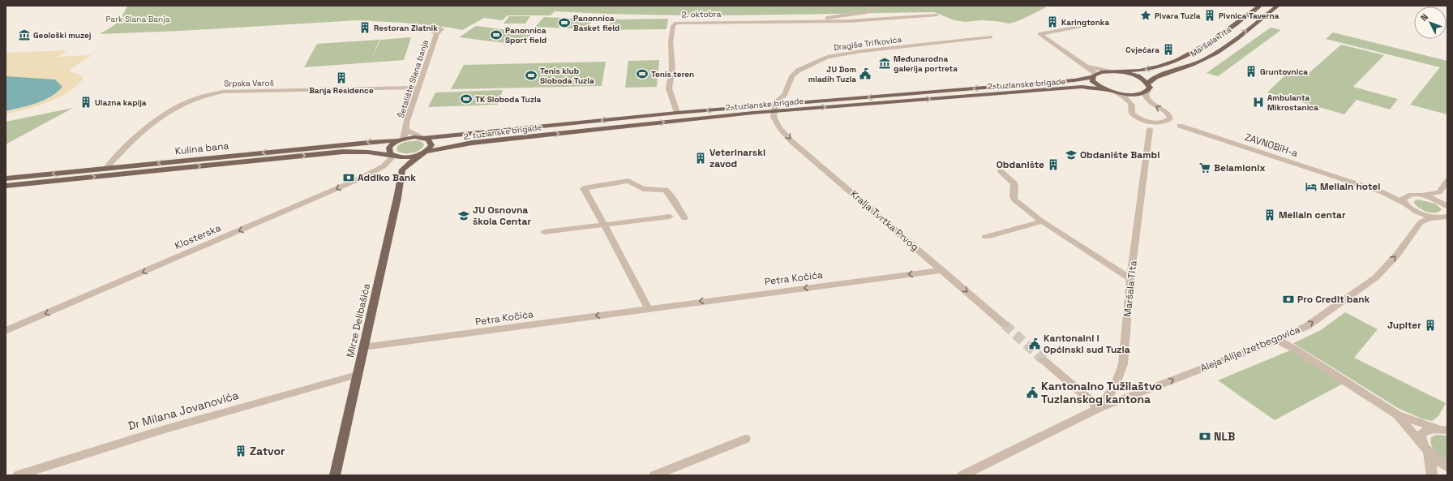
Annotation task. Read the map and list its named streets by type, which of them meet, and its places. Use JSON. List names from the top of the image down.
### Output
{
  "streets": {
    "main road": [
      "Maršala Tita",
      "2. tuzlanske brigade",
      "Kulina bana",
      "Mirze Delibašića"
    ],
    "street": [
      "2. oktobra",
      "Dragiše Trifkovića",
      "Šetalište Slana banja",
      "Srpska Varoš",
      "ZAVNOBiH-a",
      "Kralja Tvrtka Prvog",
      "Klosterska",
      "Petra Kočića",
      "Aleja Alije Izetbegovića",
      "Dr Milana Jovanovića"
    ]
  },
  "crossings": [
    ["2. oktobra", "2. tuzlanske brigade"],
    ["Maršala Tita", "2. tuzlanske brigade"],
    ["Maršala Tita", "Aleja Alije Izetbegovića"],
    ["Dragiše Trifkovića", "2. tuzlanske brigade"],
    ["Dragiše Trifkovića", "Kralja Tvrtka Prvog"],
    ["Šetalište Slana banja", "Srpska Varoš"],
    ["Šetalište Slana banja", "2. tuzlanske brigade"],
    ["Šetalište Slana banja", "Kulina bana"],
    ["Srpska Varoš", "Kulina bana"],
    ["2. tuzlanske brigade", "Kulina bana"],
    ["2. tuzlanske brigade", "Kralja Tvrtka Prvog"],
    ["Kulina bana", "Klosterska"],
    ["Kralja Tvrtka Prvog", "Petra Kočića"],
    ["Petra Kočića", "Mirze Delibašića"],
    ["Mirze Delibašića", "Dr Milana Jovanovića"]
  ],
  "one_way": [
    "Kralja Tvrtka Prvog",
    "Klosterska",
    "Petra Kočića",
    "Aleja Alije Izetbegovića"
  ],
  "parks": ["Park Slana Banja"],
  "places": {
    "place": ["Pivara Tuzla"],
    "building": [
      "Pivnica Taverna",
      "Karingtonka",
      "Restoran Zlatnik",
      "Cvjećara",
      "Gruntovnica",
      "Banja Residence",
      "Ulazna kapija",
      "Veterinarski zavod",
      "Obdanište",
      "Mellain centar",
      "Jupiter",
      "Zatvor"
    ],
    "sports": [
      "Panonnica Basket field",
      "Panonnica Sport field",
      "Tenis teren",
      "Tenis klub Sloboda Tuzla",
      "TK Sloboda Tuzla"
    ],
    "museum": ["Geološki muzej", "Međunarodna galerija portreta"],
    "public building": ["JU Dom mladih Tuzla", "Kantonalni i Općinski sud Tuzla", "Kantonalno Tužilaštvo Tuzlanskog kantona"],
    "hospital": ["Ambulanta Mikrostanica"],
    "school or university": ["Obdanište Bambi", "JU Osnovna škola Centar"],
    "supermarket": ["Belamionix"],
    "bank": ["Addiko Bank", "Pro Credit bank", "NLB"],
    "hotel": ["Mellain hotel"]
  },
  "north": "top left"
}
